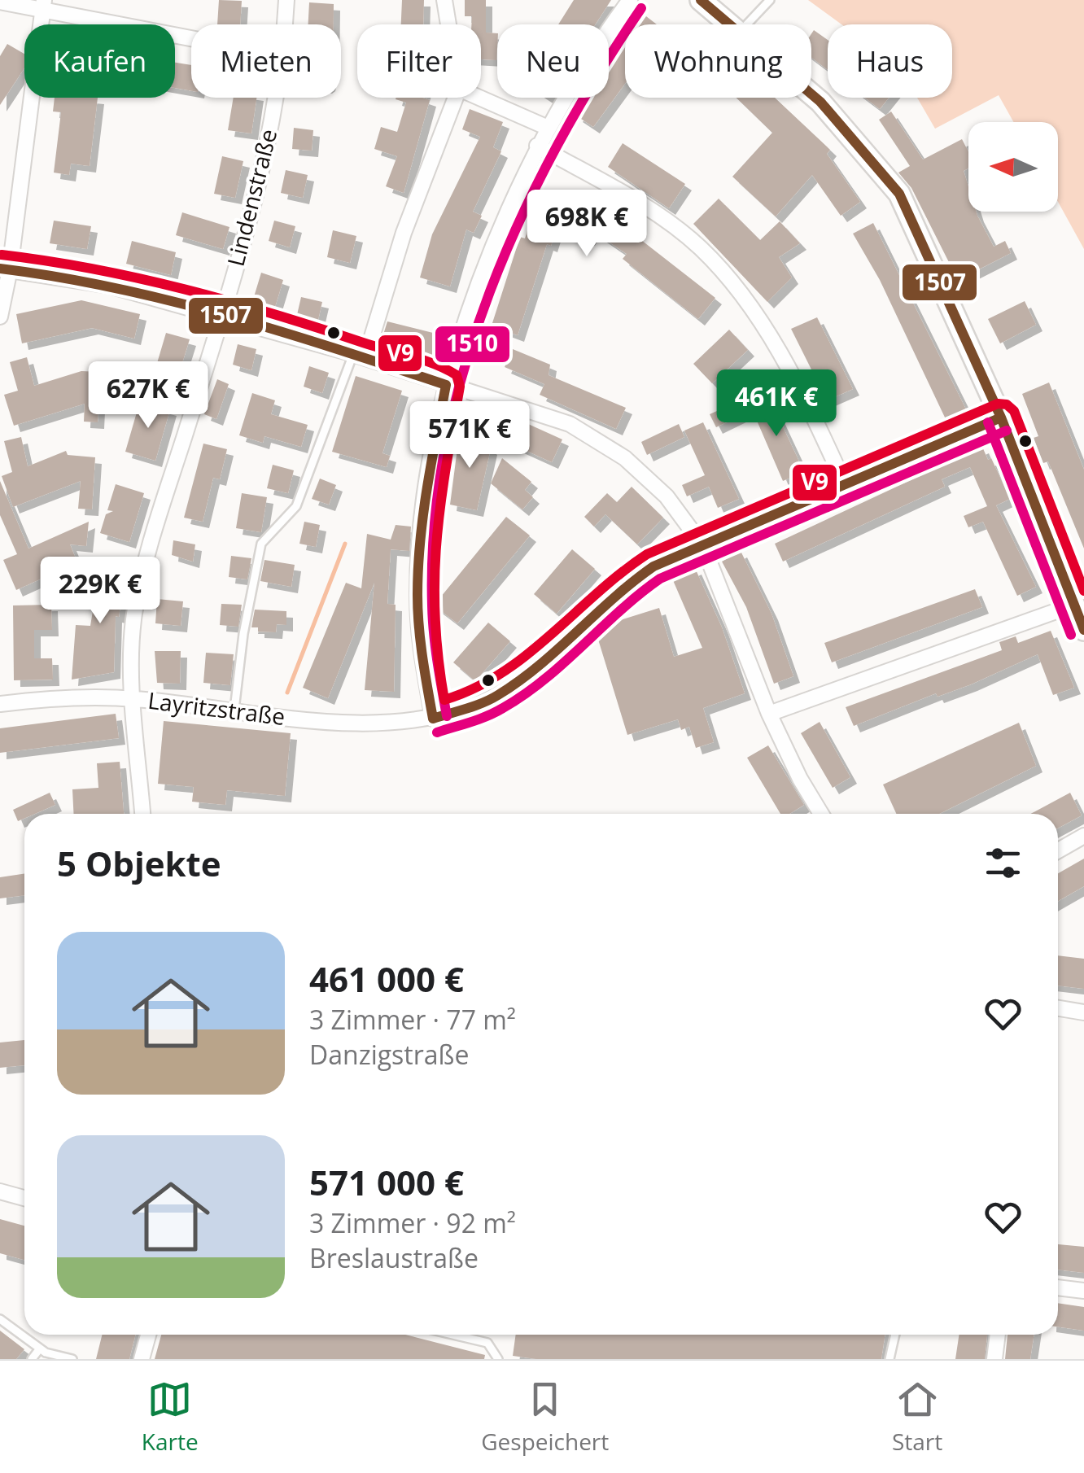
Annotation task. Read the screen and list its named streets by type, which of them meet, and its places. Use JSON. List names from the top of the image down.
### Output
{
  "streets": {
    "street": ["Lindenstraße", "Layritzstraße"]
  },
  "crossings": [
    ["Lindenstraße", "Layritzstraße"]
  ],
  "lines": ["transit line 1507", "transit line 1510", "transit line V9"],
  "north": "left",
  "page": {
    "chip": [
      "Kaufen",
      "Mieten",
      "Filter",
      "Neu",
      "Wohnung",
      "Haus"
    ],
    "price": [
      "698K €",
      "627K €",
      "461K €",
      "571K €",
      "229K €"
    ],
    "heading": "5 Objekte",
    "list": [
      {
        "name": "461 000 €",
        "note": "3 Zimmer · 77 m² · Danzigstraße"
      },
      {
        "name": "571 000 €",
        "note": "3 Zimmer · 92 m² · Breslaustraße"
      }
    ],
    "tabs": ["Karte", "Gespeichert", "Start"]
  }
}
